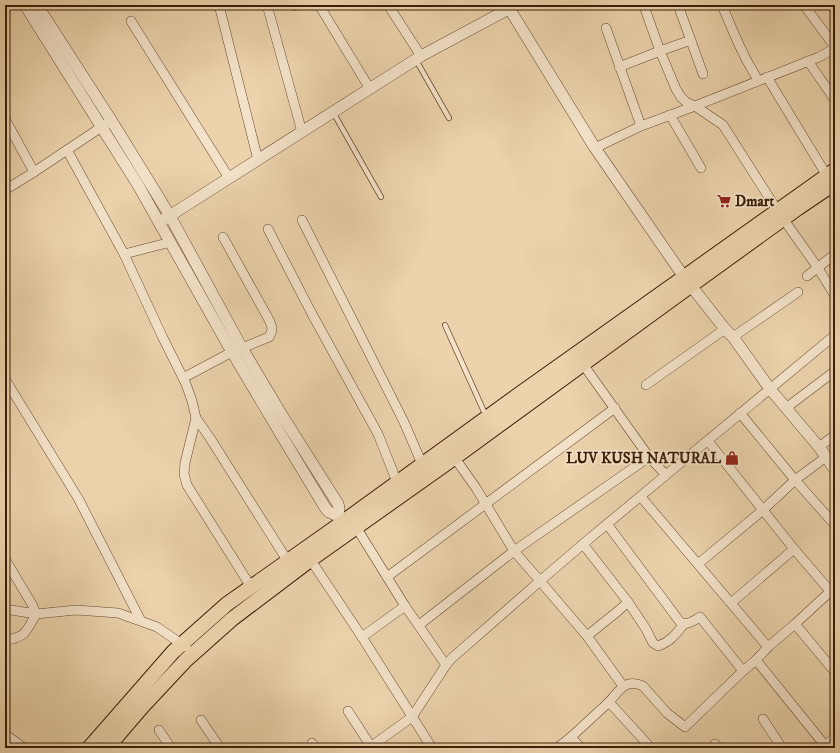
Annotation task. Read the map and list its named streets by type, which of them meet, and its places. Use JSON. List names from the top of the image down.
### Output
{
  "places": {
    "supermarket": ["Dmart"],
    "shop": ["LUV KUSH NATURAL"]
  }
}
